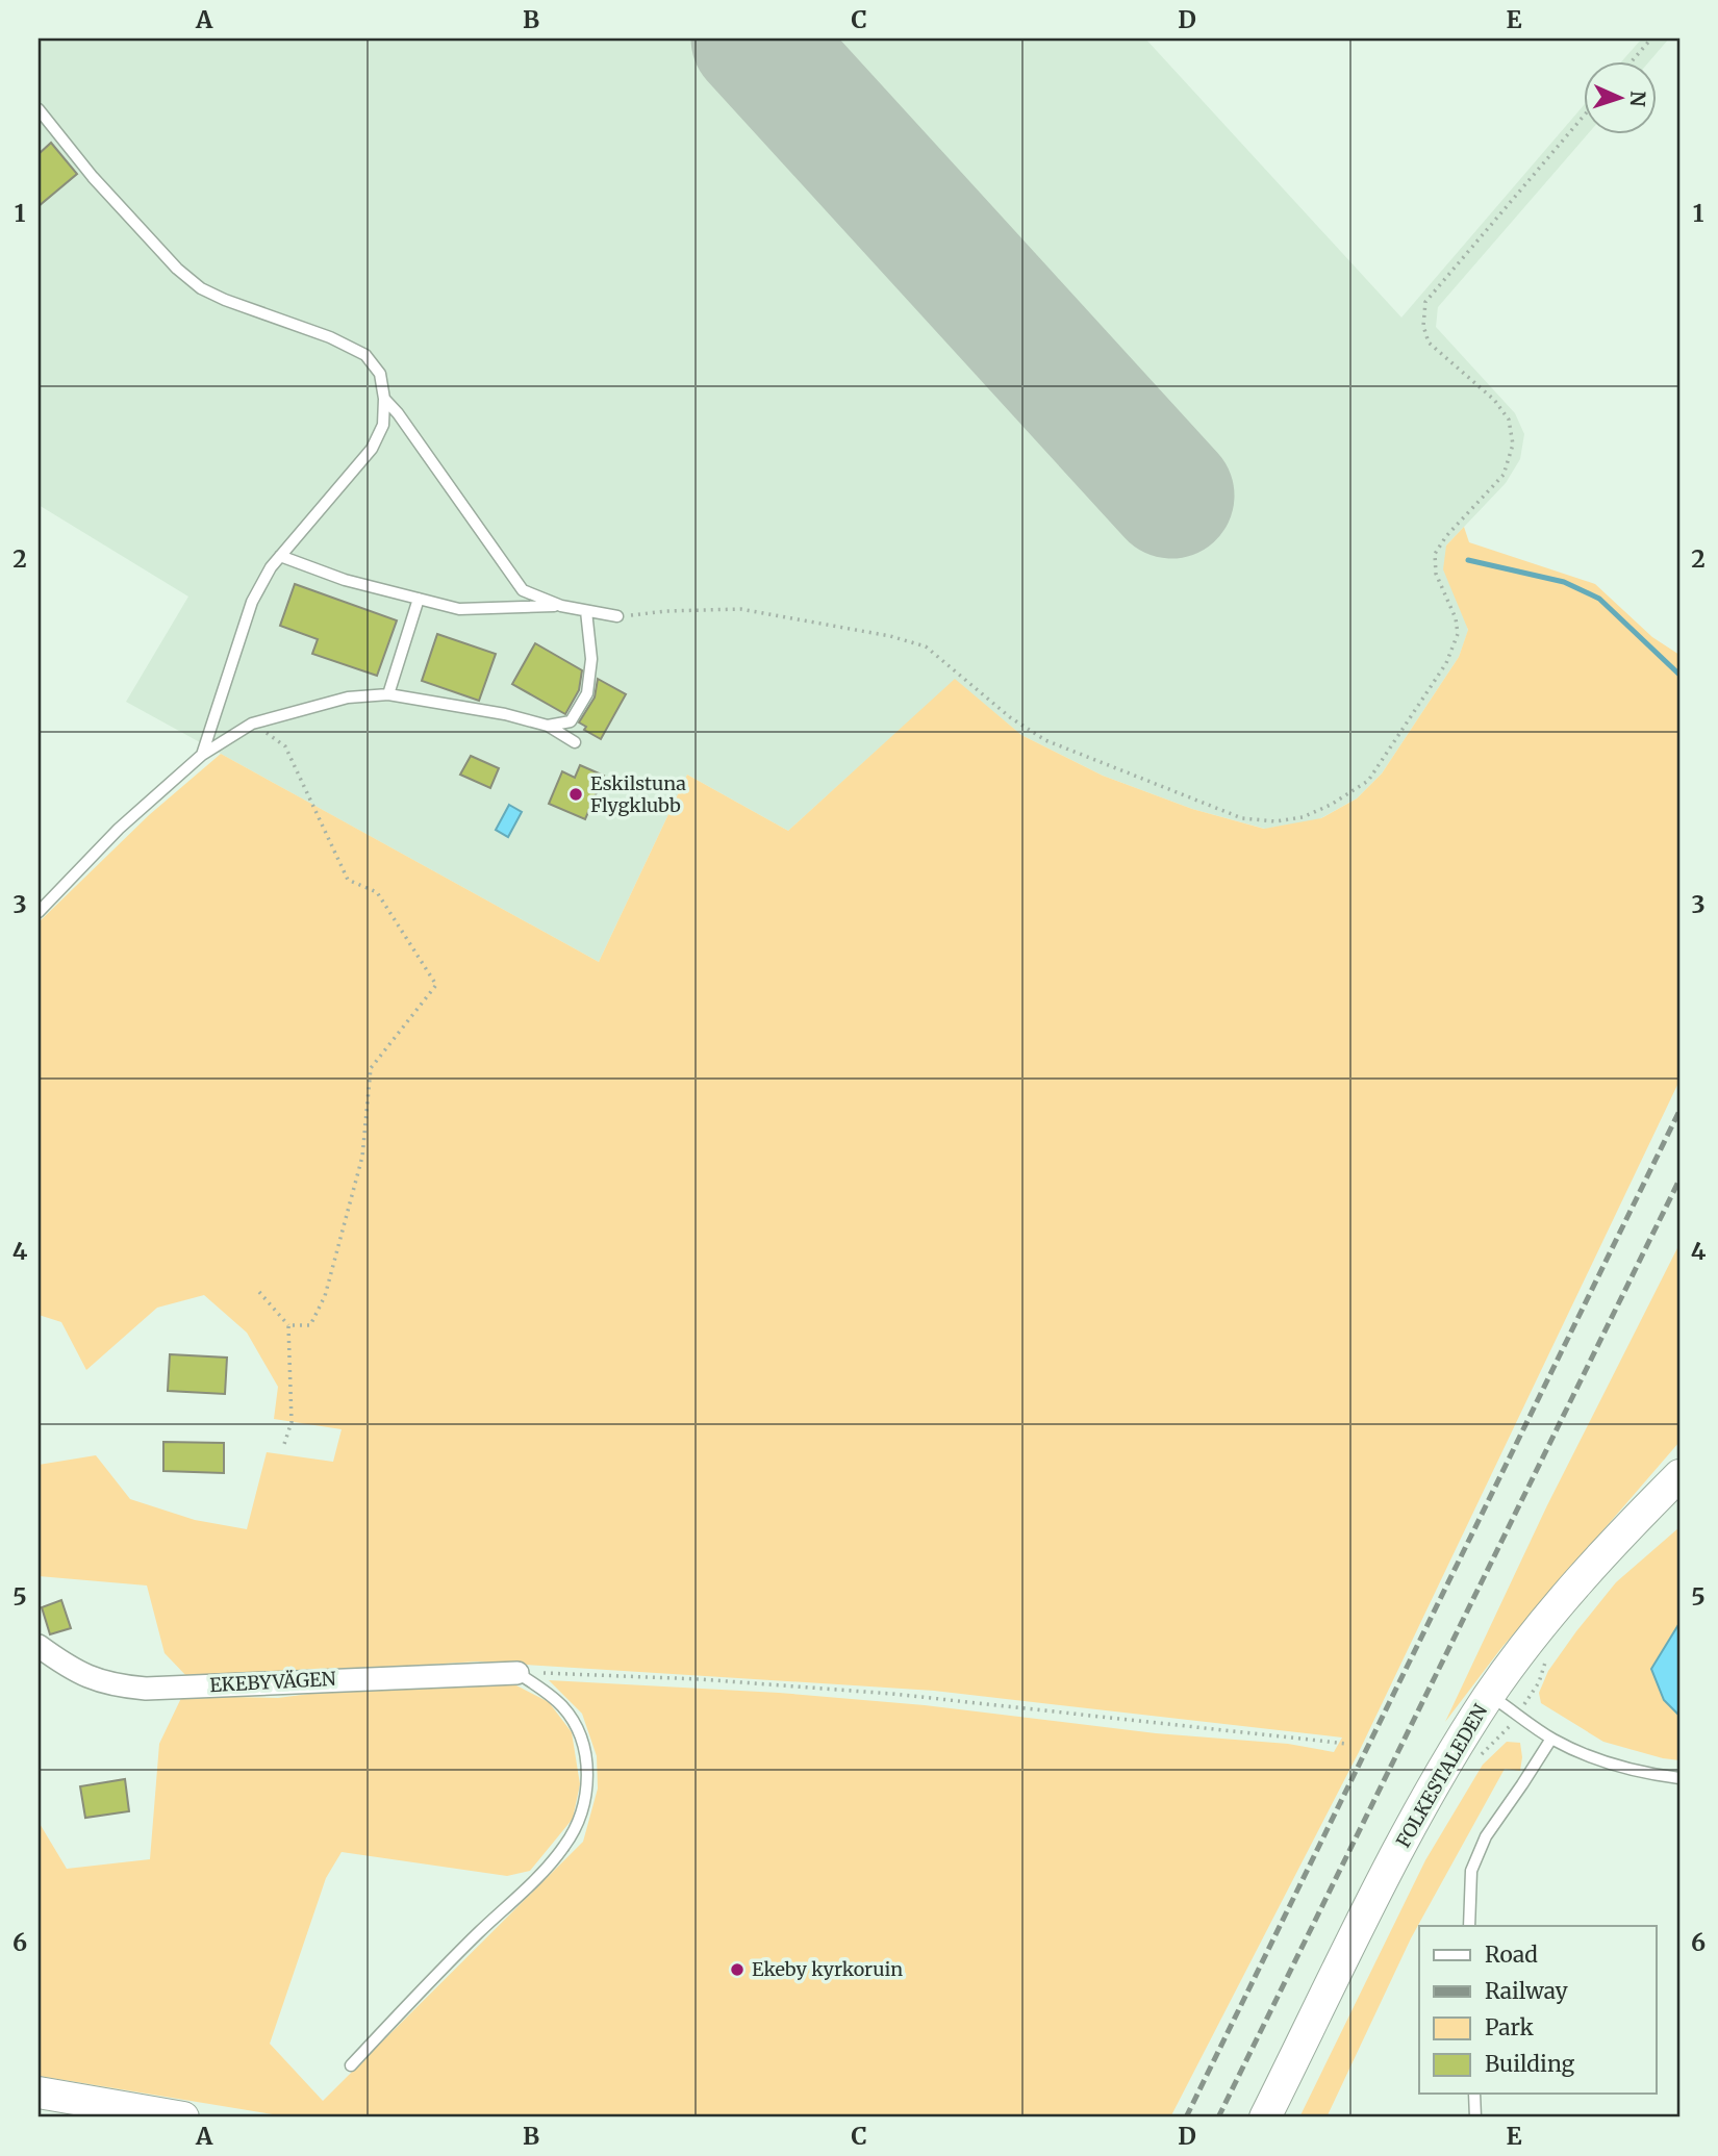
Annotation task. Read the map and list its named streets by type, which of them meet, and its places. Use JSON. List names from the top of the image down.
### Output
{
  "streets": {
    "main road": ["FOLKESTALEDEN"],
    "street": ["EKEBYVÄGEN"]
  },
  "places": ["Eskilstuna Flygklubb", "Ekeby kyrkoruin"],
  "legend": [
    "Road",
    "Railway",
    "Park",
    "Building"
  ],
  "north": "right",
  "grid": {
    "columns": [
      "A",
      "B",
      "C",
      "D",
      "E"
    ],
    "rows": [
      "1",
      "2",
      "3",
      "4",
      "5",
      "6"
    ]
  }
}
